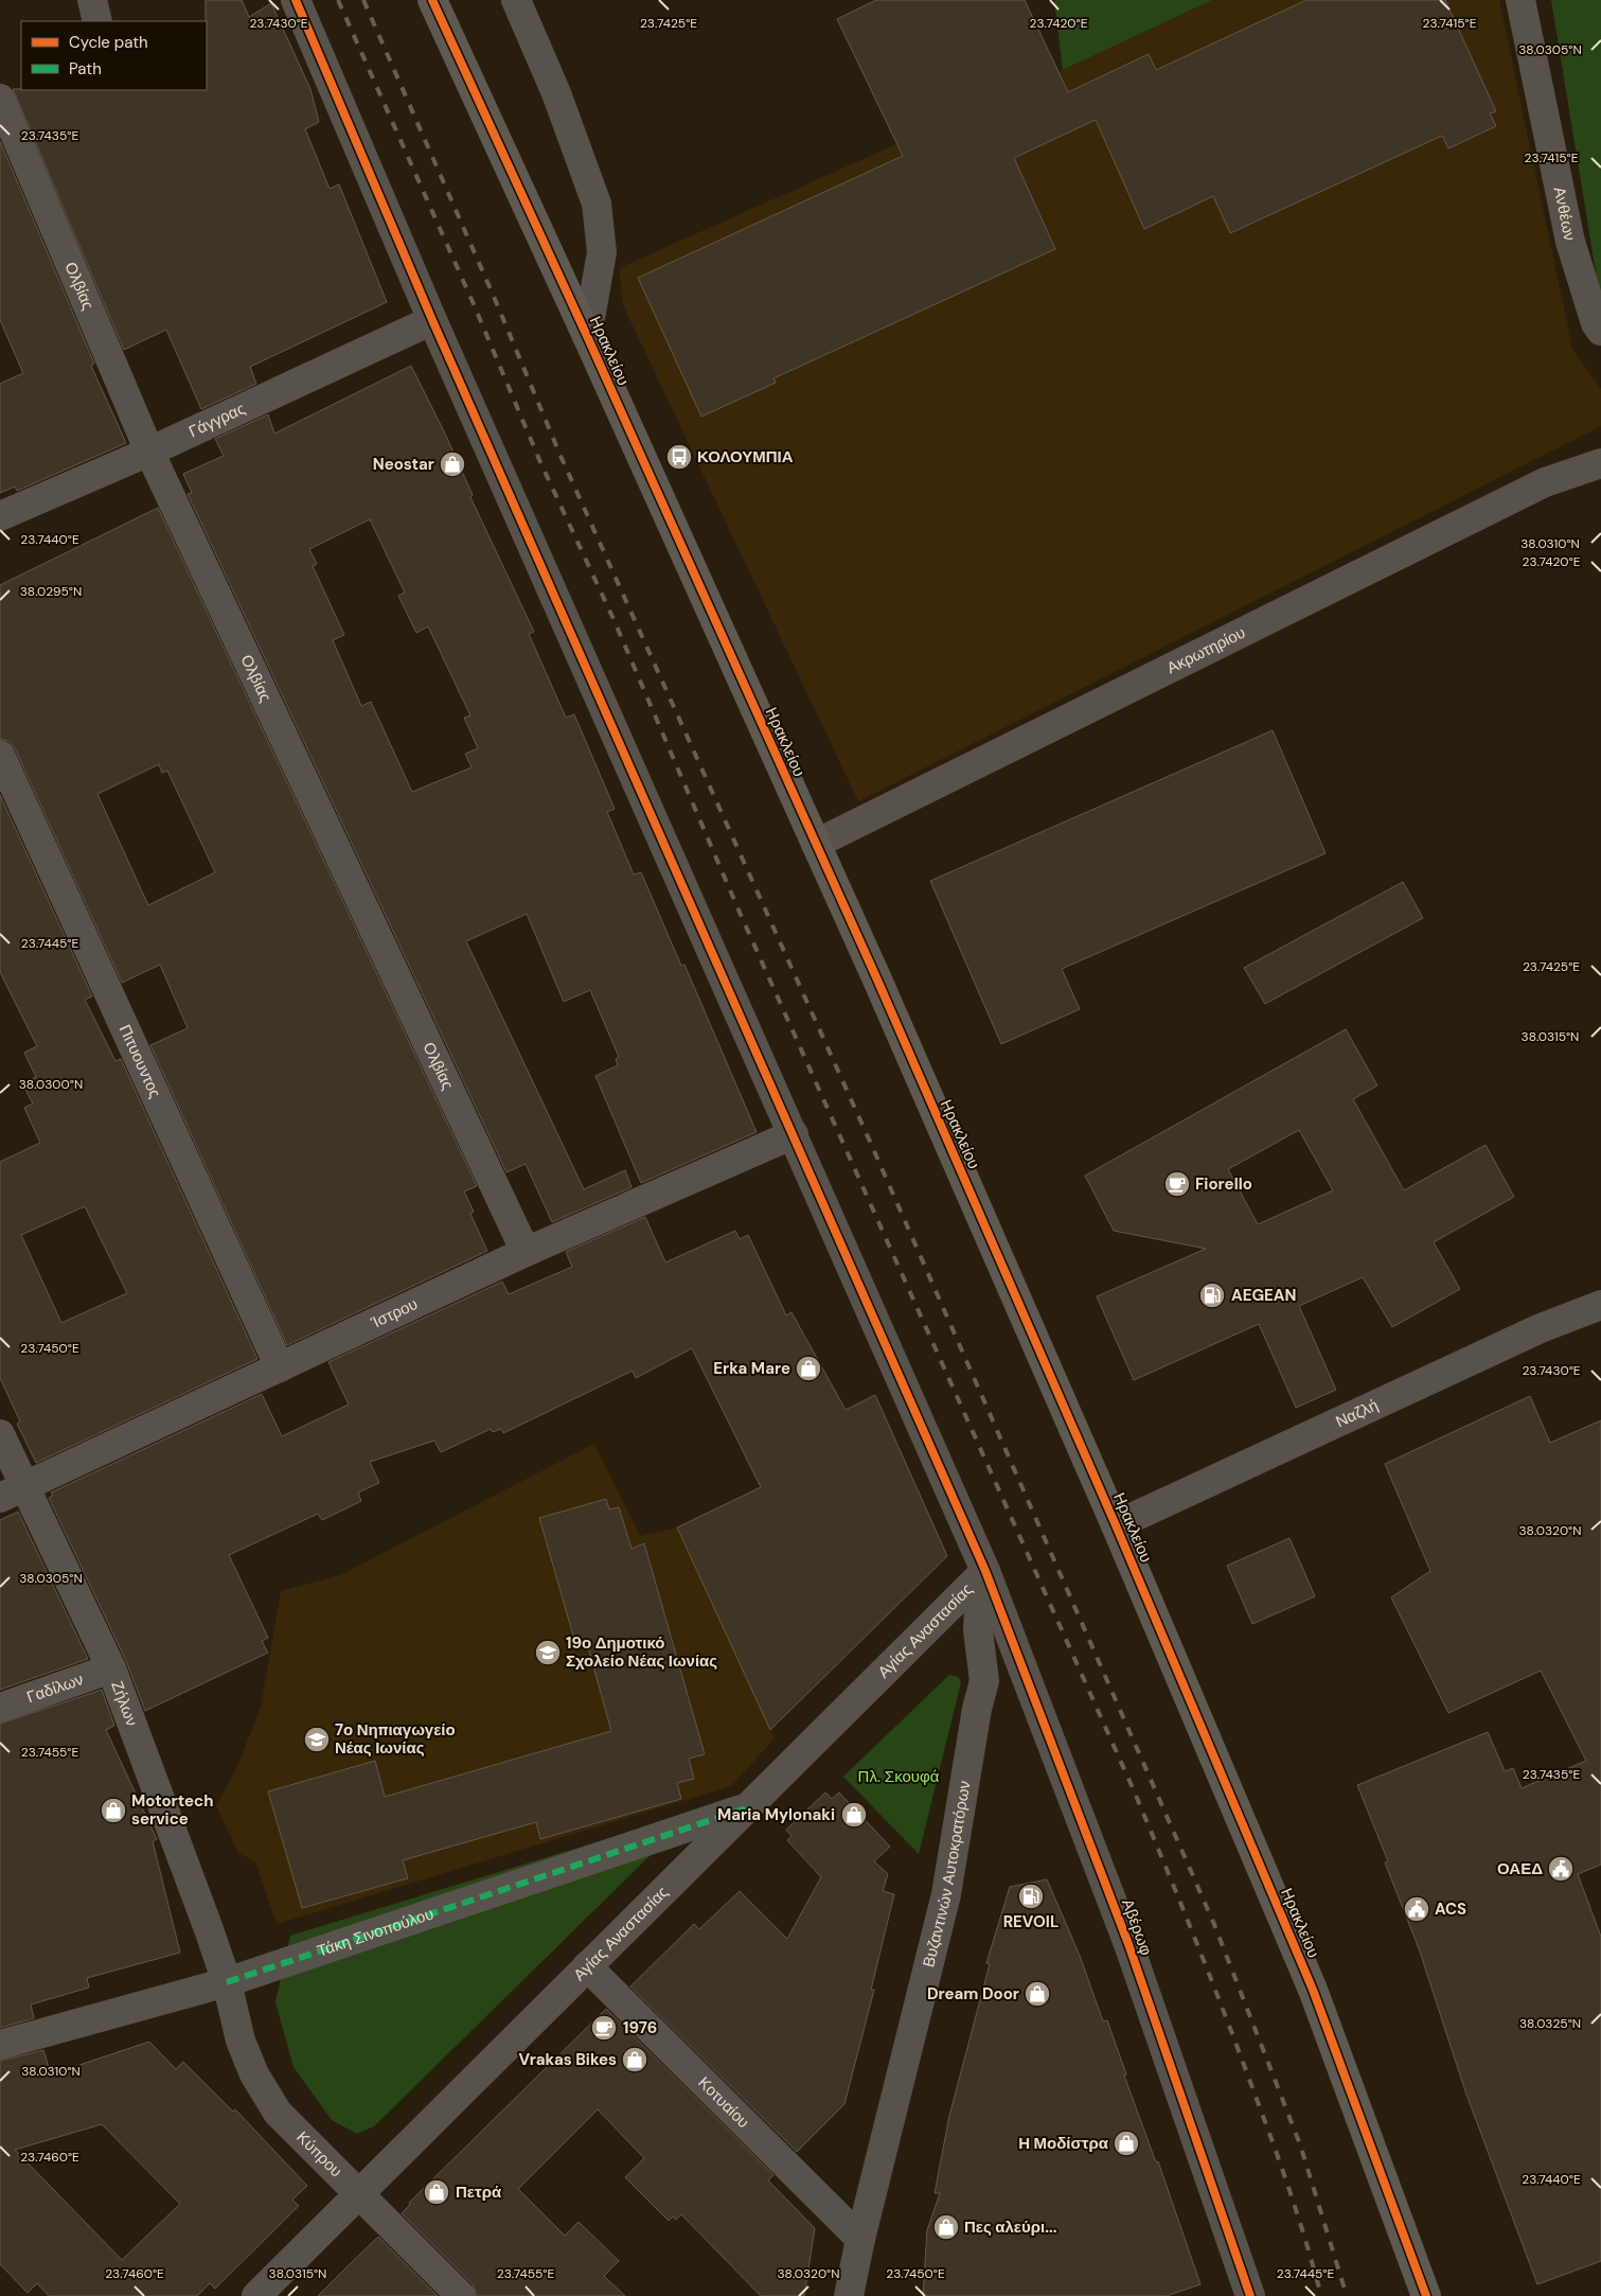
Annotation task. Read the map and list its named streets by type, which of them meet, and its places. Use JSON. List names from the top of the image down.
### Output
{
  "streets": {
    "main road": ["Ηρακλείου"],
    "street": [
      "Ανθέων",
      "Ολβίας",
      "Γάγγρας",
      "Ακρωτηρίου",
      "Πιτυουντος",
      "Ίστρου",
      "Ναζλή",
      "Αγίας Αναστασίας",
      "Γαδίλων",
      "Ζήλων",
      "Βυζαντινών Αυτοκρατόρων",
      "Αβέρωφ",
      "Τάκη Σινοπούλου",
      "Κοτυαίου",
      "Κύπρου"
    ]
  },
  "crossings": [
    ["Ολβίας", "Γάγγρας"],
    ["Ολβίας", "Ίστρου"],
    ["Ηρακλείου", "Ακρωτηρίου"],
    ["Ηρακλείου", "Ναζλή"],
    ["Πιτυουντος", "Ίστρου"],
    ["Ίστρου", "Ζήλων"],
    ["Αγίας Αναστασίας", "Βυζαντινών Αυτοκρατόρων"],
    ["Αγίας Αναστασίας", "Αβέρωφ"],
    ["Αγίας Αναστασίας", "Τάκη Σινοπούλου"],
    ["Αγίας Αναστασίας", "Κοτυαίου"],
    ["Αγίας Αναστασίας", "Κύπρου"],
    ["Γαδίλων", "Ζήλων"],
    ["Ζήλων", "Τάκη Σινοπούλου"],
    ["Ζήλων", "Κύπρου"],
    ["Βυζαντινών Αυτοκρατόρων", "Αβέρωφ"],
    ["Βυζαντινών Αυτοκρατόρων", "Κοτυαίου"],
    ["Τάκη Σινοπούλου", "Κύπρου"]
  ],
  "parks": ["Πλ. Σκουφά"],
  "places": {
    "bus stop": ["ΚΟΛΟΥΜΠΙΑ"],
    "shop": [
      "Neostar",
      "Erka Mare",
      "Motortech service",
      "Maria Mylonaki",
      "Dream Door",
      "Vrakas Bikes",
      "Η Μοδίστρα",
      "Πετρά",
      "Πες αλεύρι..."
    ],
    "cafe": ["Fiorello", "1976"],
    "fuel station": ["AEGEAN", "REVOIL"],
    "school or university": ["19ο Δημοτικό Σχολείο Νέας Ιωνίας", "7ο Νηπιαγωγείο Νέας Ιωνίας"],
    "public building": ["ΟΑΕΔ", "ACS"]
  },
  "legend": ["Cycle path", "Path"],
  "coordinates": [
    "23.7415°E",
    "23.7430°E",
    "23.7425°E",
    "23.7420°E",
    "38.0305°N",
    "23.7435°E",
    "23.7440°E",
    "38.0310°N",
    "38.0295°N",
    "23.7445°E",
    "38.0315°N",
    "38.0300°N",
    "23.7450°E",
    "38.0320°N",
    "23.7455°E",
    "38.0325°N",
    "23.7460°E"
  ]
}
